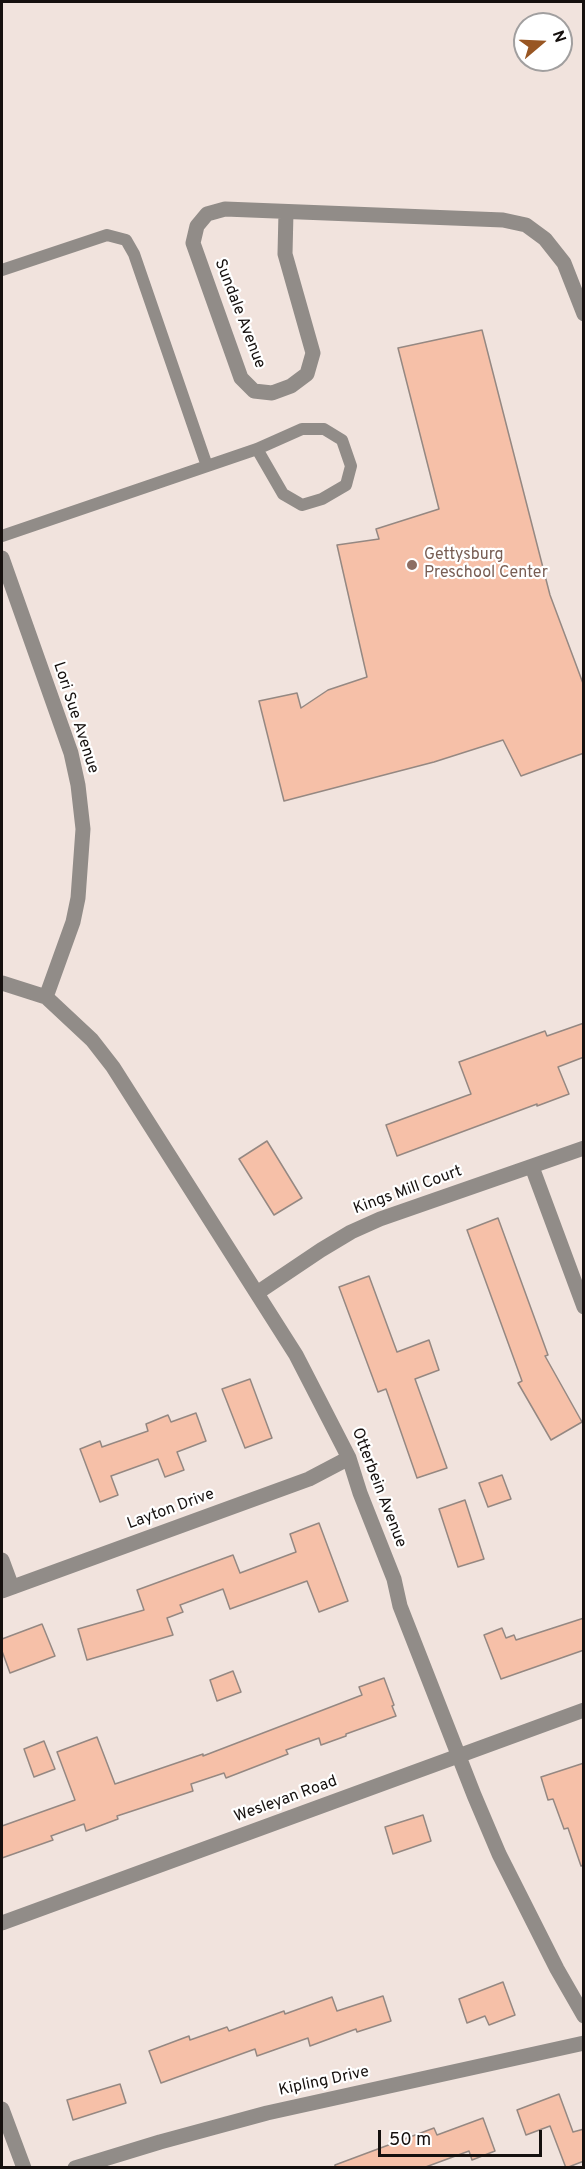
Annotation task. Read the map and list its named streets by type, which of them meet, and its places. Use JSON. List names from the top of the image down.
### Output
{
  "streets": {
    "street": [
      "Sundale Avenue",
      "Lori Sue Avenue",
      "Kings Mill Court",
      "Otterbein Avenue",
      "Layton Drive",
      "Wesleyan Road",
      "Kipling Drive"
    ]
  },
  "crossings": [
    ["Lori Sue Avenue", "Otterbein Avenue"],
    ["Kings Mill Court", "Otterbein Avenue"],
    ["Otterbein Avenue", "Layton Drive"],
    ["Otterbein Avenue", "Wesleyan Road"]
  ],
  "places": ["Gettysburg Preschool Center"],
  "scale_bar": "50 m",
  "north": "right"
}
